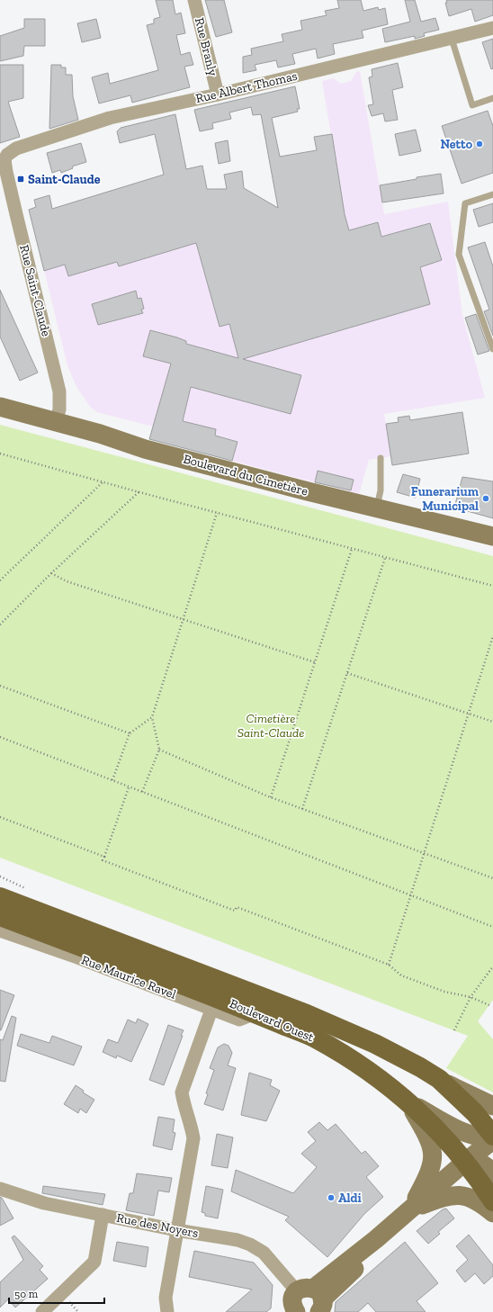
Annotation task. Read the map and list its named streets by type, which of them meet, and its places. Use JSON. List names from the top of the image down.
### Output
{
  "streets": {
    "main road": ["Boulevard du Cimetière", "Boulevard Ouest"],
    "street": [
      "Rue Branly",
      "Rue Albert Thomas",
      "Rue Saint-Claude",
      "Rue Maurice Ravel",
      "Rue des Noyers"
    ]
  },
  "crossings": [
    ["Rue Branly", "Rue Albert Thomas"],
    ["Rue Albert Thomas", "Rue Saint-Claude"],
    ["Rue Saint-Claude", "Boulevard du Cimetière"],
    ["Rue Maurice Ravel", "Boulevard Ouest"]
  ],
  "parks": ["Cimetière Saint-Claude"],
  "places": {
    "other": ["Netto", "Funerarium Municipal", "Aldi"],
    "transit": ["Saint-Claude"]
  },
  "scale_bar": "50 m"
}
